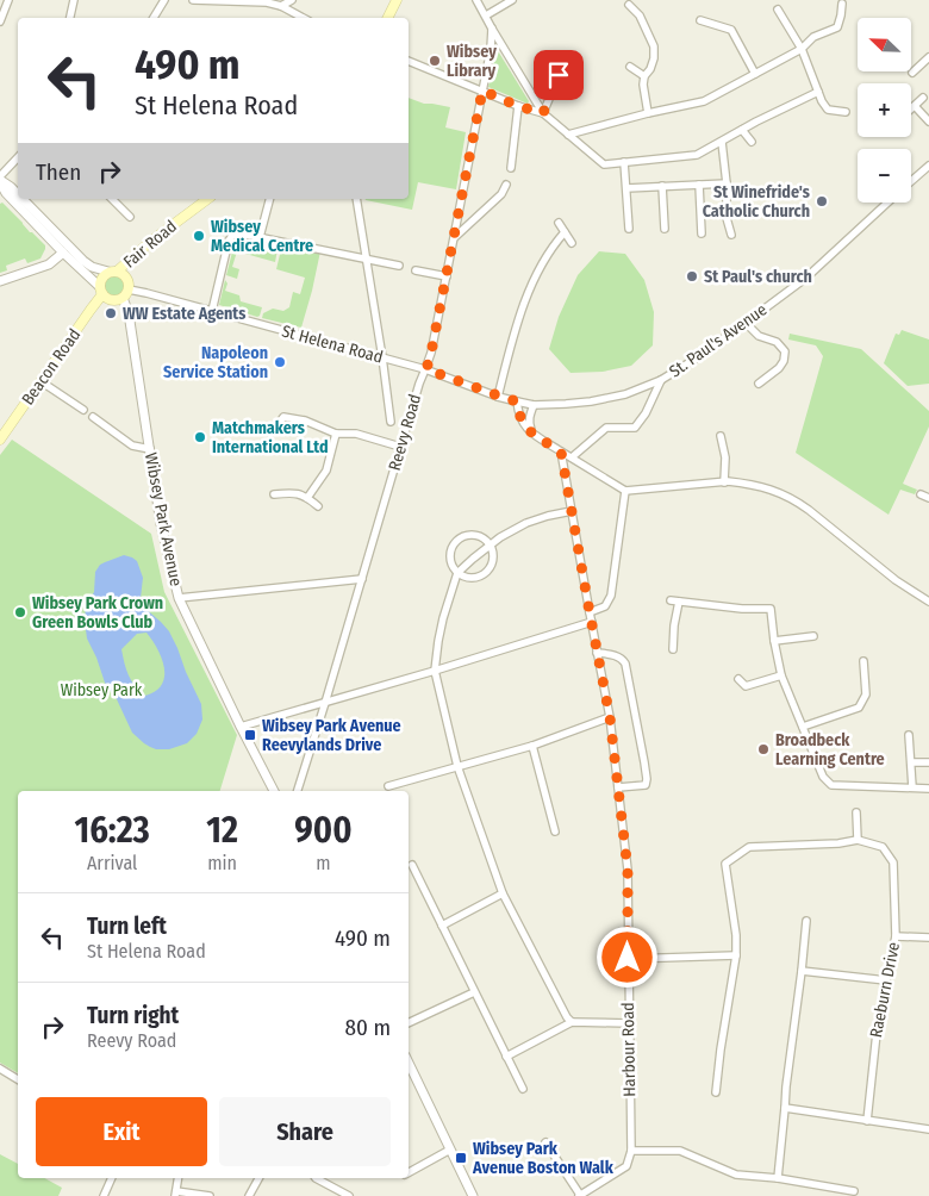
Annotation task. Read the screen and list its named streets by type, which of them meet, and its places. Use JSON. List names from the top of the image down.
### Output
{
  "streets": {
    "main road": ["Fair Road", "Beacon Road"],
    "street": [
      "St. Paul's Avenue",
      "St Helena Road",
      "Reevy Road",
      "Wibsey Park Avenue",
      "Raeburn Drive",
      "Harbour Road"
    ]
  },
  "crossings": [
    ["Fair Road", "St Helena Road"],
    ["Fair Road", "Beacon Road"],
    ["Fair Road", "Wibsey Park Avenue"],
    ["St. Paul's Avenue", "St Helena Road"],
    ["St Helena Road", "Beacon Road"],
    ["St Helena Road", "Reevy Road"],
    ["St Helena Road", "Wibsey Park Avenue"],
    ["Beacon Road", "Wibsey Park Avenue"]
  ],
  "parks": ["Wibsey Park"],
  "places": {
    "other": [
      "Wibsey Library",
      "St Winefride's Catholic Church",
      "Wibsey Medical Centre",
      "St Paul's church",
      "WW Estate Agents",
      "Napoleon Service Station",
      "Matchmakers International Ltd",
      "Wibsey Park Crown Green Bowls Club",
      "Broadbeck Learning Centre"
    ],
    "transit": ["Wibsey Park Avenue Reevylands Drive", "Wibsey Park Avenue Boston Walk"]
  },
  "north": "top left",
  "page": {
    "map_buttons": ["+", "−"],
    "turn": ["490 m", "St Helena Road"],
    "then": "Then",
    "eta": [
      "16:23",
      "Arrival",
      "12",
      "min",
      "900",
      "m"
    ],
    "list": [
      {
        "name": "Turn left",
        "note": "St Helena Road",
        "value": "490 m"
      },
      {
        "name": "Turn right",
        "note": "Reevy Road",
        "value": "80 m"
      }
    ],
    "buttons": ["Exit", "Share"]
  }
}
